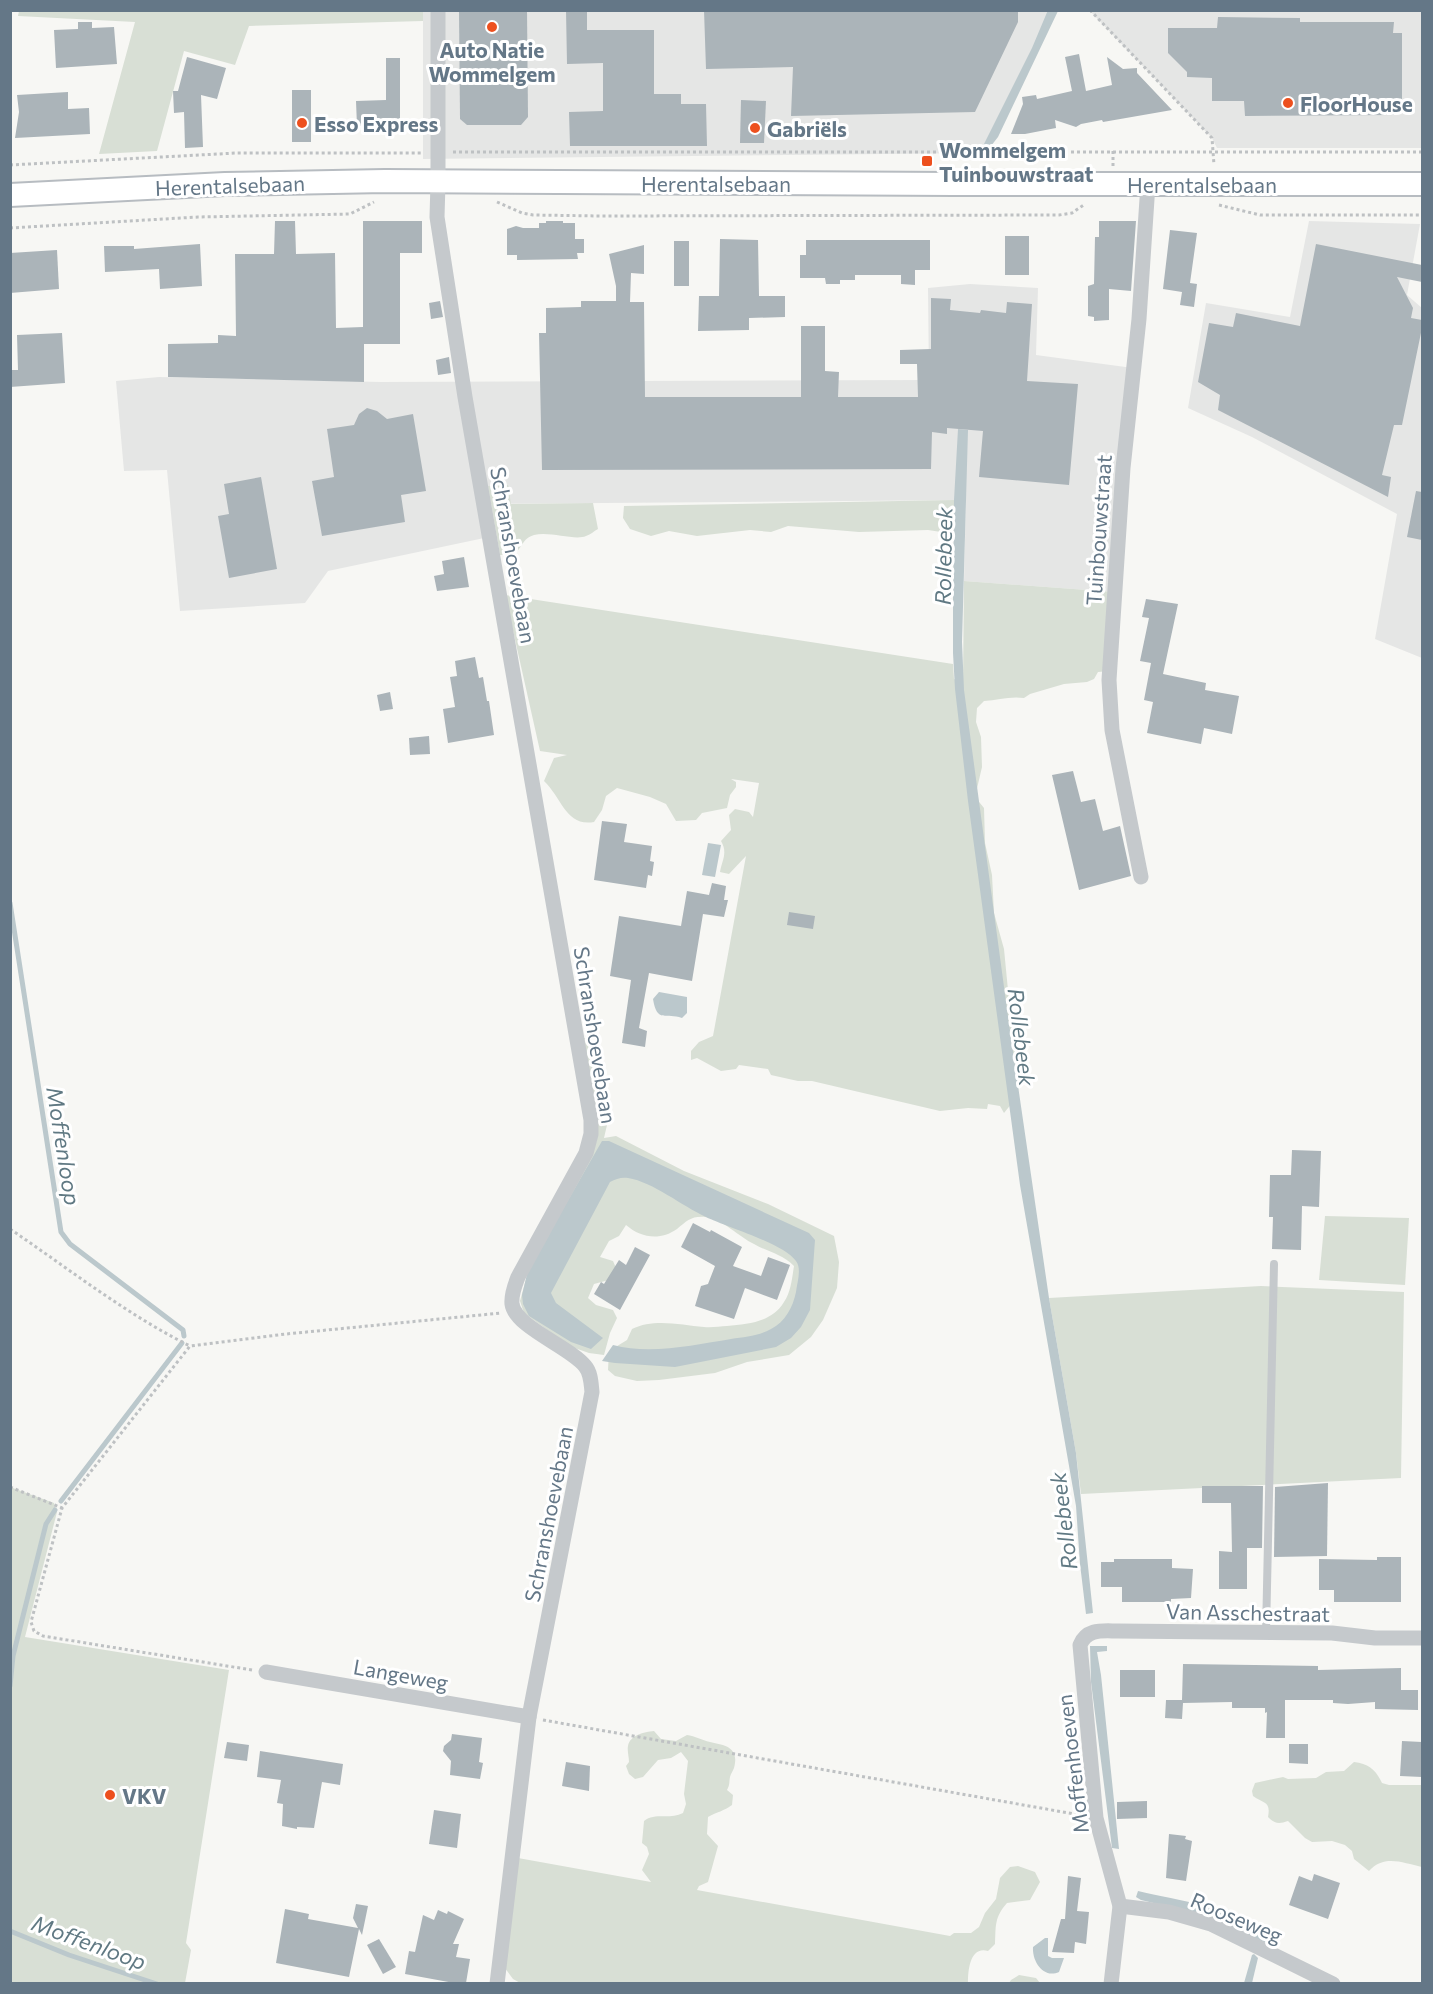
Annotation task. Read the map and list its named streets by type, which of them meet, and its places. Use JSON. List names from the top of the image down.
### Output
{
  "streets": {
    "main road": ["Herentalsebaan"],
    "street": [
      "Tuinbouwstraat",
      "Schranshoevebaan",
      "Van Asschestraat",
      "Langeweg",
      "Moffenhoeven",
      "Rooseweg"
    ]
  },
  "crossings": [
    ["Herentalsebaan", "Tuinbouwstraat"],
    ["Herentalsebaan", "Schranshoevebaan"],
    ["Schranshoevebaan", "Langeweg"],
    ["Van Asschestraat", "Moffenhoeven"],
    ["Moffenhoeven", "Rooseweg"]
  ],
  "water": ["Rollebeek", "Moffenloop"],
  "places": {
    "other": [
      "Auto Natie Wommelgem",
      "FloorHouse",
      "Esso Express",
      "Gabriëls",
      "VKV"
    ],
    "transit": ["Wommelgem Tuinbouwstraat"]
  }
}
